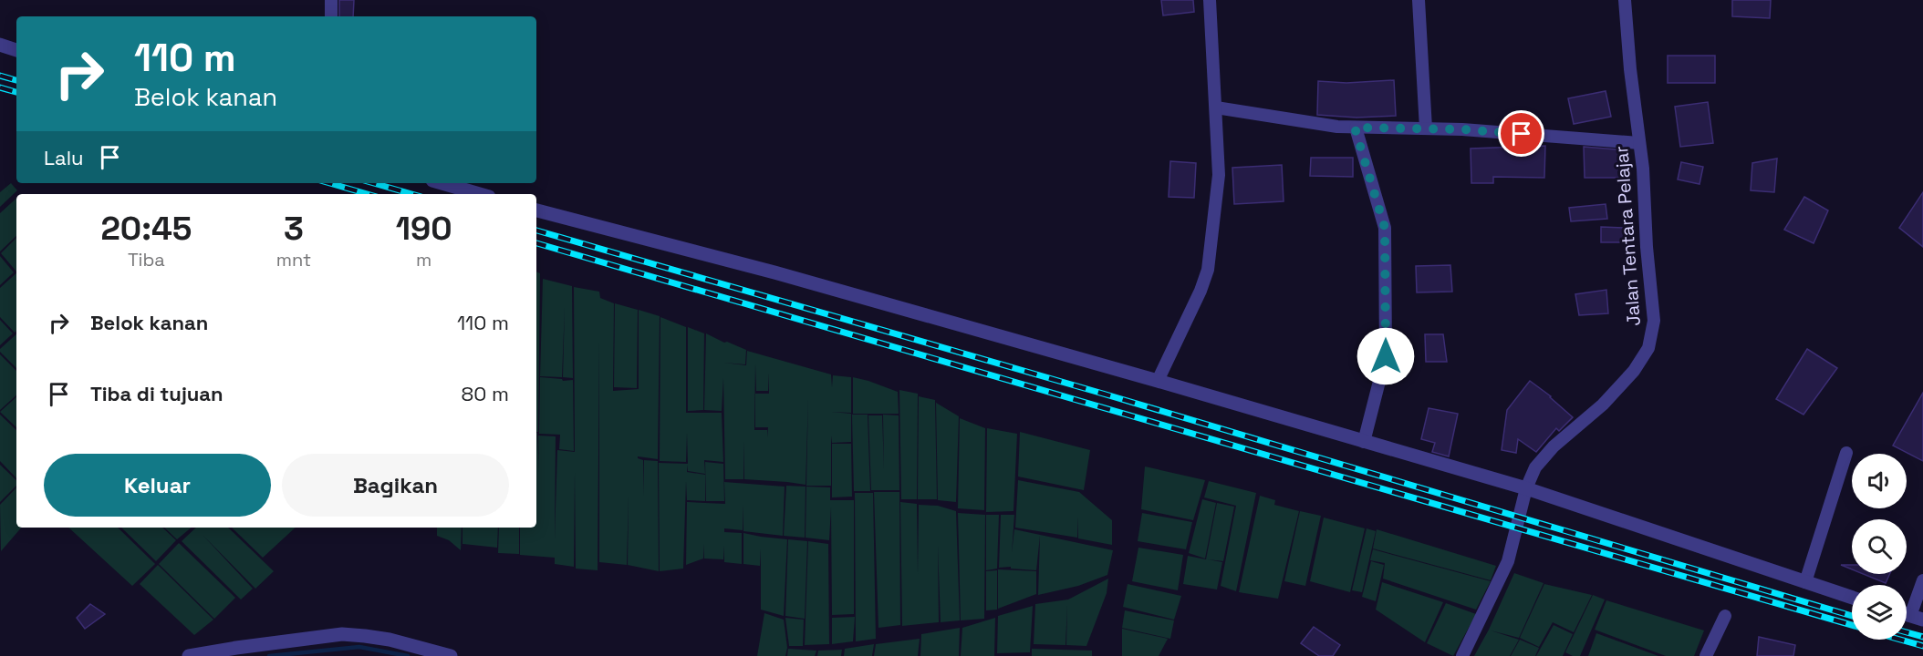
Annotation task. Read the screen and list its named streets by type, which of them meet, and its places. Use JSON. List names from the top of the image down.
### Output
{
  "streets": {
    "street": ["Jalan Tentara Pelajar"]
  },
  "page": {
    "turn": ["110 m", "Belok kanan"],
    "then": "Lalu",
    "eta": [
      "20:45",
      "Tiba",
      "3",
      "mnt",
      "190",
      "m"
    ],
    "list": [
      {
        "name": "Belok kanan",
        "value": "110 m"
      },
      {
        "name": "Tiba di tujuan",
        "value": "80 m"
      }
    ],
    "buttons": ["Keluar", "Bagikan"]
  }
}
